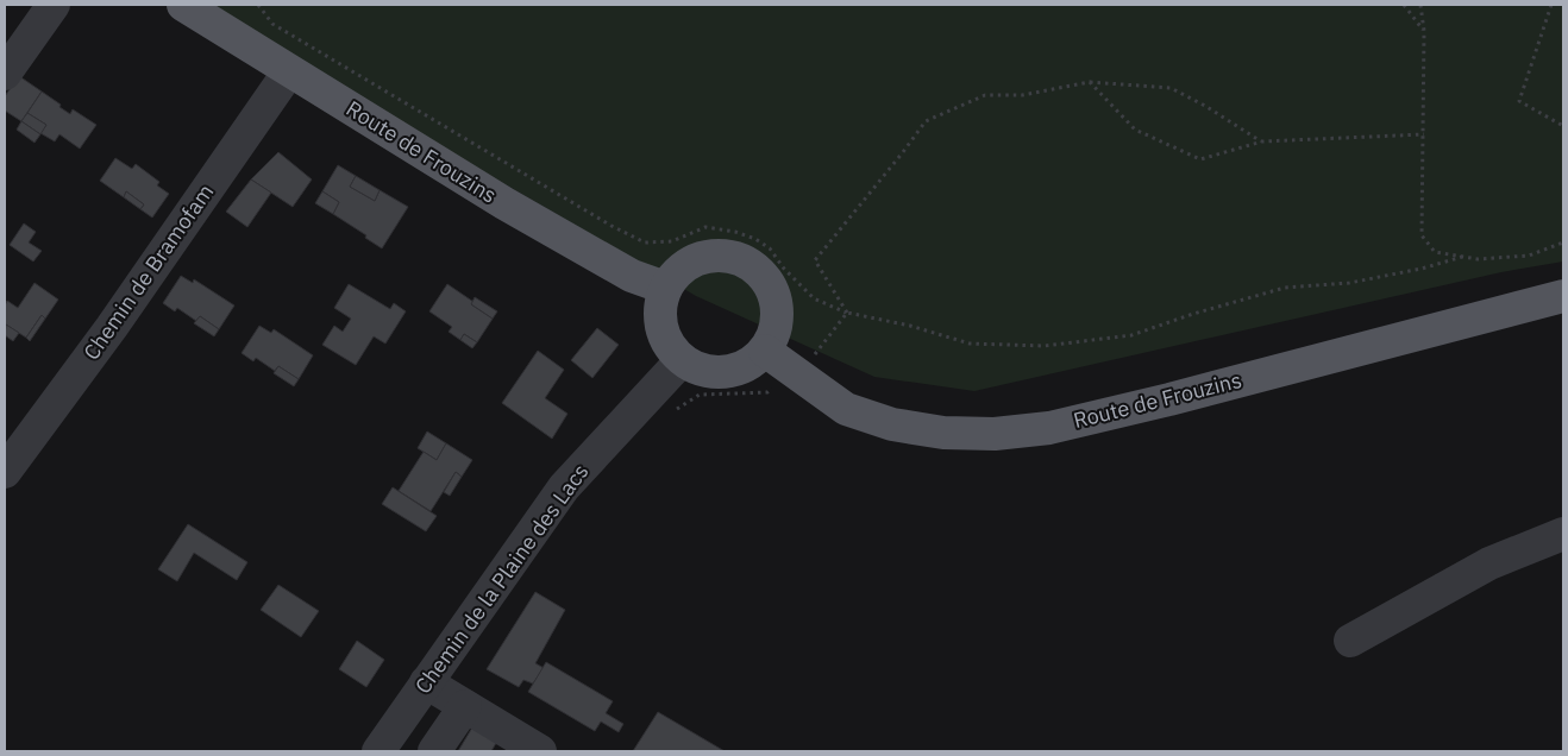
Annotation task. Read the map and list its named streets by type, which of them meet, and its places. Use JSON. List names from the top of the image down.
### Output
{
  "streets": {
    "main road": ["Route de Frouzins"],
    "street": ["Chemin de Bramofam", "Chemin de la Plaine des Lacs"]
  },
  "crossings": [
    ["Route de Frouzins", "Chemin de Bramofam"],
    ["Route de Frouzins", "Chemin de la Plaine des Lacs"]
  ]
}
